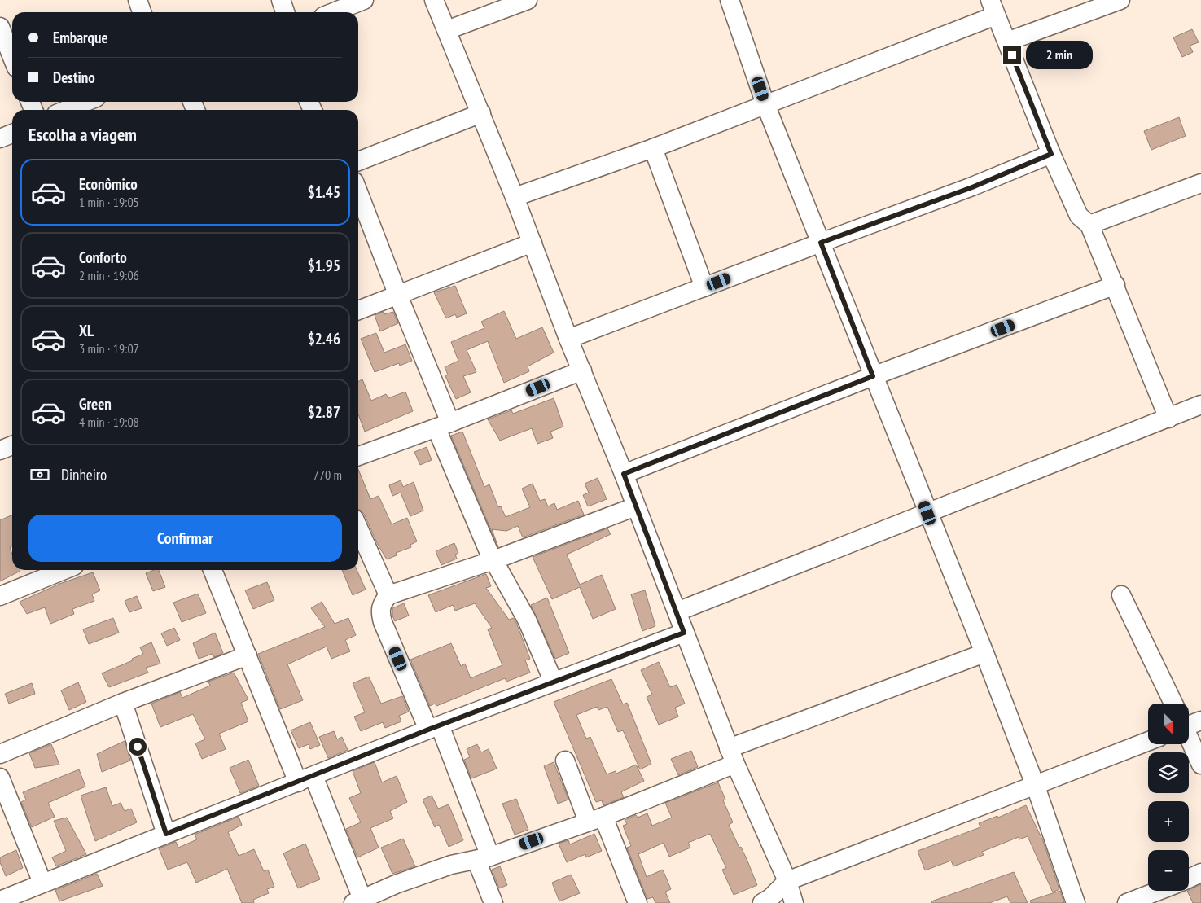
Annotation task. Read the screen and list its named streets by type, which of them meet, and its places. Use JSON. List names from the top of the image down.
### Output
{
  "north": "bottom right",
  "page": {
    "banner": ["Embarque", "Destino"],
    "bubble": "2 min",
    "heading": "Escolha a viagem",
    "list": [
      {
        "name": "Econômico",
        "note": "1 min · 19:05",
        "value": "$1.45"
      },
      {
        "name": "Conforto",
        "note": "2 min · 19:06",
        "value": "$1.95"
      },
      {
        "name": "XL",
        "note": "3 min · 19:07",
        "value": "$2.46"
      },
      {
        "name": "Green",
        "note": "4 min · 19:08",
        "value": "$2.87"
      }
    ],
    "pay": ["Dinheiro", "770 m"],
    "buttons": "Confirmar",
    "map_buttons": ["+", "−"]
  }
}
